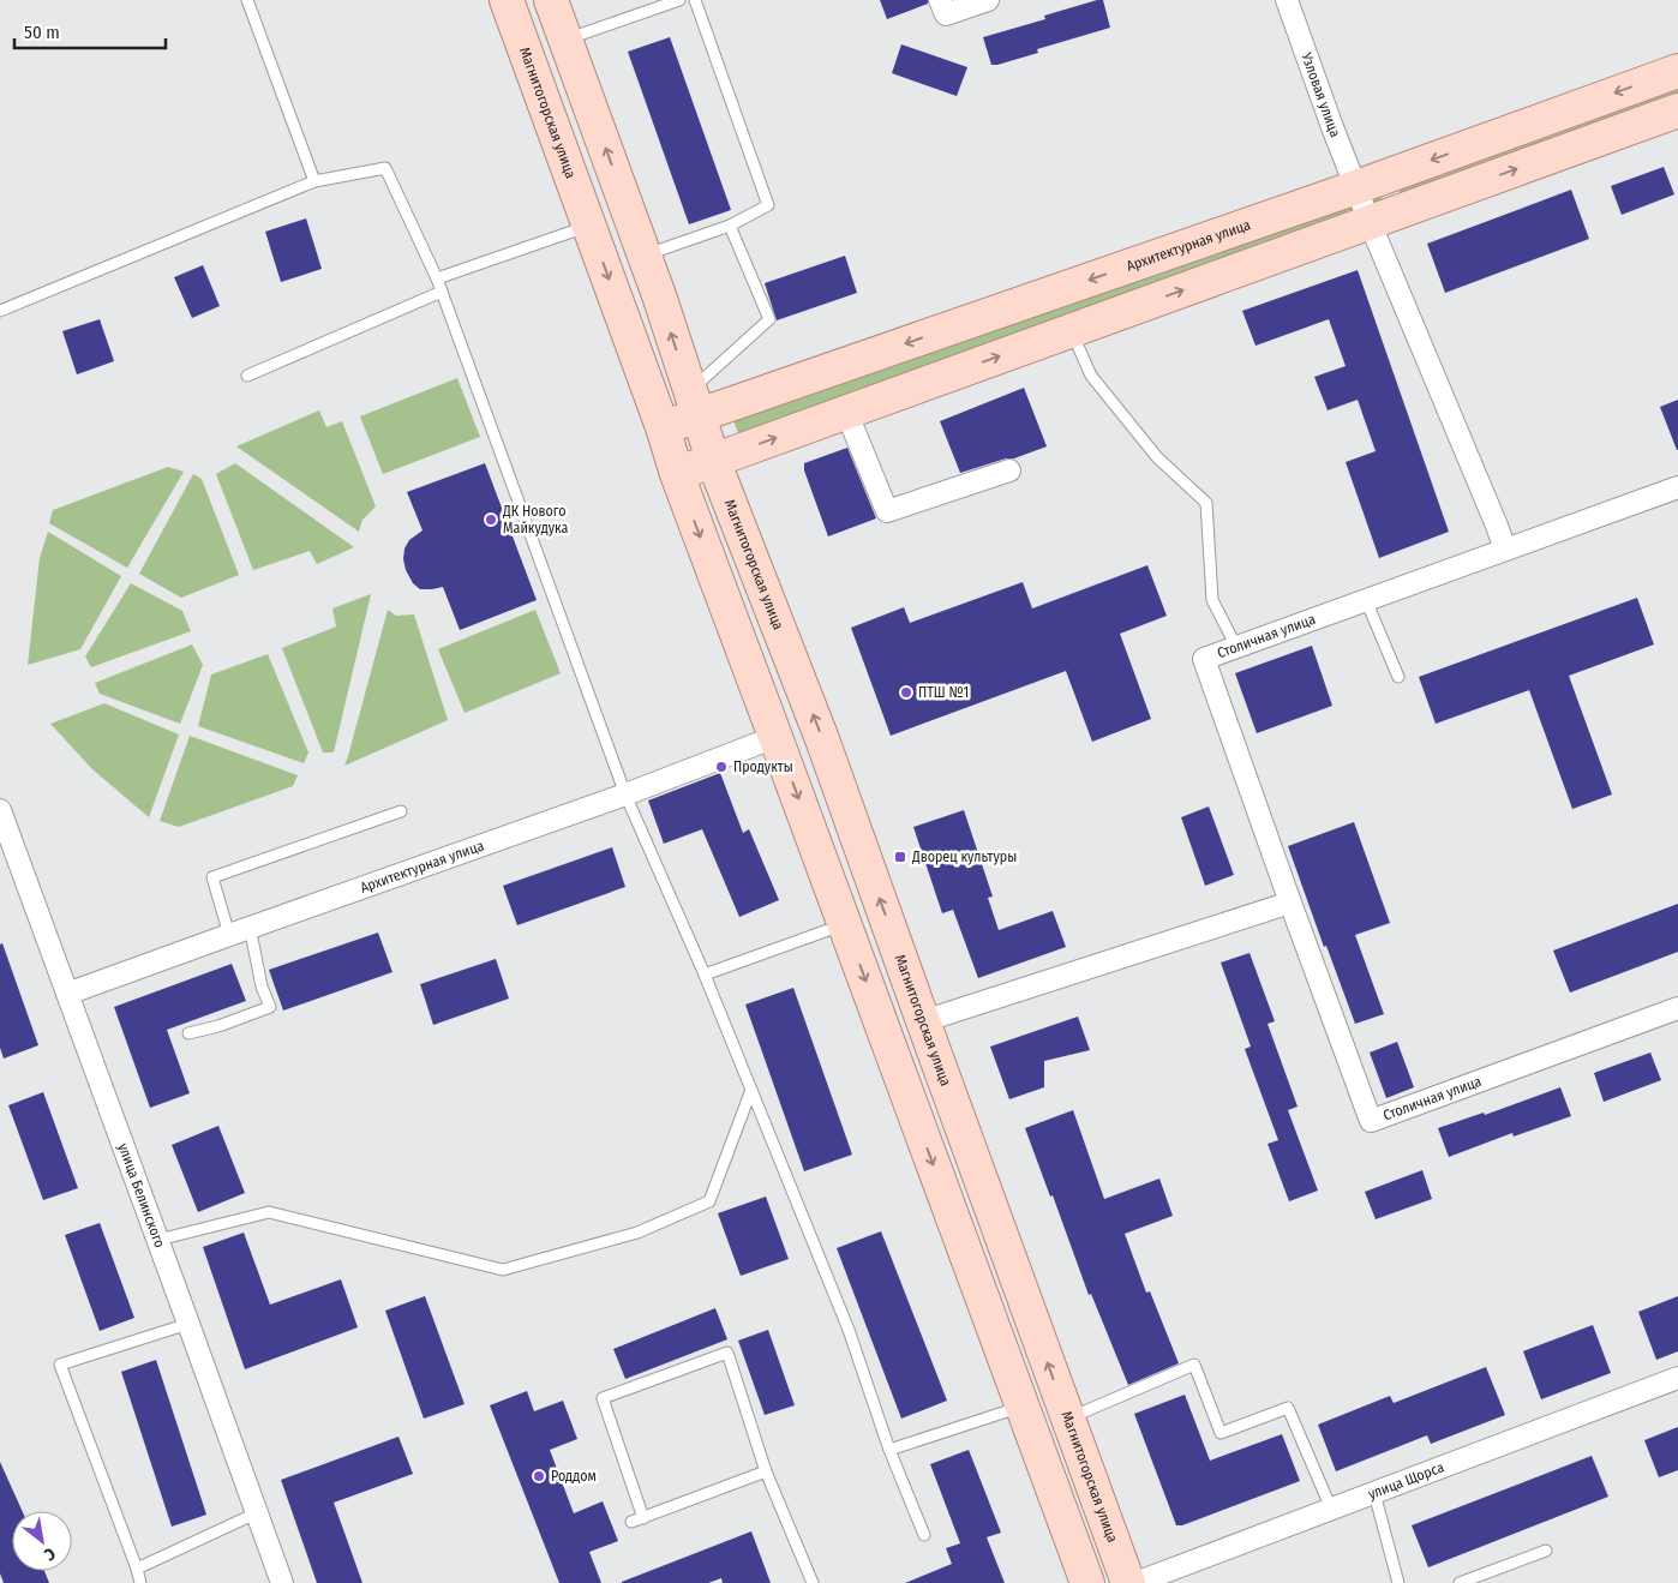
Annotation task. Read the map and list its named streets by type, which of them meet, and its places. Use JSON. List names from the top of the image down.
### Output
{
  "streets": {
    "main road": ["Магнитогорская улица", "Архитектурная улица"],
    "street": [
      "Узловая улица",
      "Столичная улица",
      "улица Белинского",
      "улица Щорса"
    ]
  },
  "crossings": [
    ["Узловая улица", "Архитектурная улица"],
    ["Магнитогорская улица", "Архитектурная улица"],
    ["Архитектурная улица", "улица Белинского"]
  ],
  "places": {
    "other": [
      "ДК Нового Майкудука",
      "ПТШ №1",
      "Продукты",
      "Роддом"
    ],
    "transit": ["Дворец культуры"]
  },
  "scale_bar": "50 m",
  "north": "bottom right"
}
